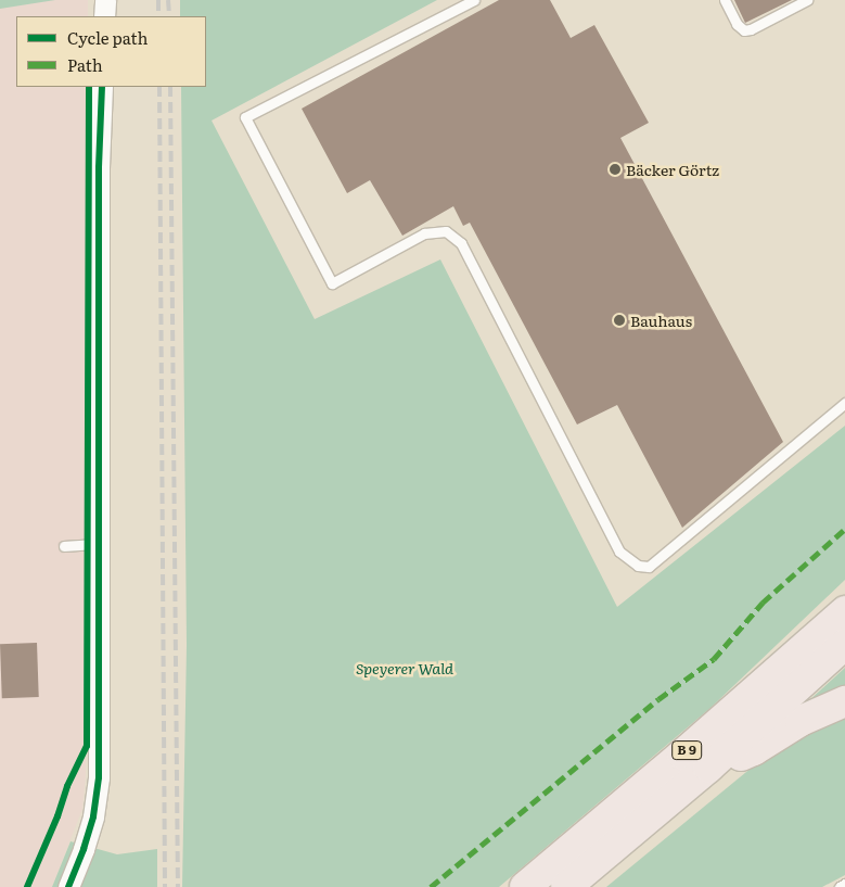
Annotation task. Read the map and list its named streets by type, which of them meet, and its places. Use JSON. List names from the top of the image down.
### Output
{
  "streets": {
    "highway": ["B 9"]
  },
  "parks": ["Speyerer Wald"],
  "places": ["Bäcker Görtz", "Bauhaus"],
  "legend": ["Cycle path", "Path"]
}
